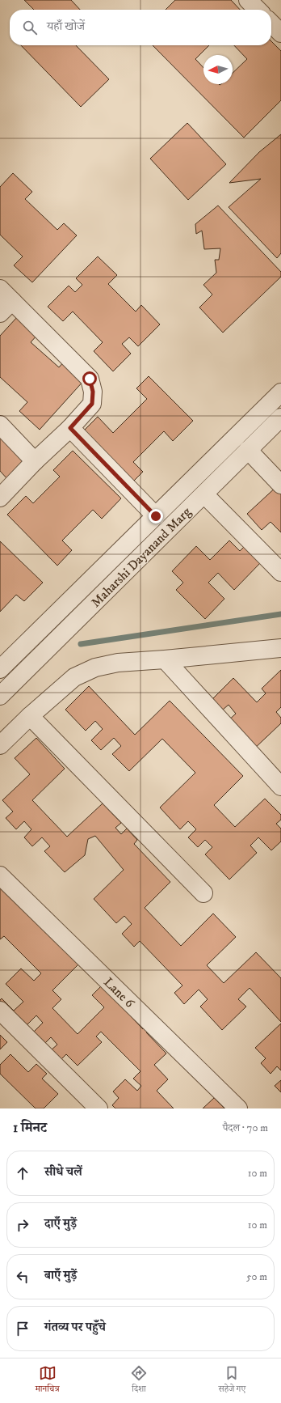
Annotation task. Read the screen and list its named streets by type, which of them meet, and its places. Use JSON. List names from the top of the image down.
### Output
{
  "streets": {
    "street": ["Maharshi Dayanand Marg", "Lane 6"]
  },
  "north": "left",
  "page": {
    "search": "यहाँ खोजें",
    "heading": ["1 मिनट", "पैदल · 70 m"],
    "list": [
      ["सीधे चलें", "10 m"],
      ["दाएँ मुड़ें", "10 m"],
      ["बाएँ मुड़ें", "50 m"],
      "गंतव्य पर पहुँचे"
    ],
    "nav": ["मानचित्र", "दिशा", "सहेजे गए"]
  }
}
